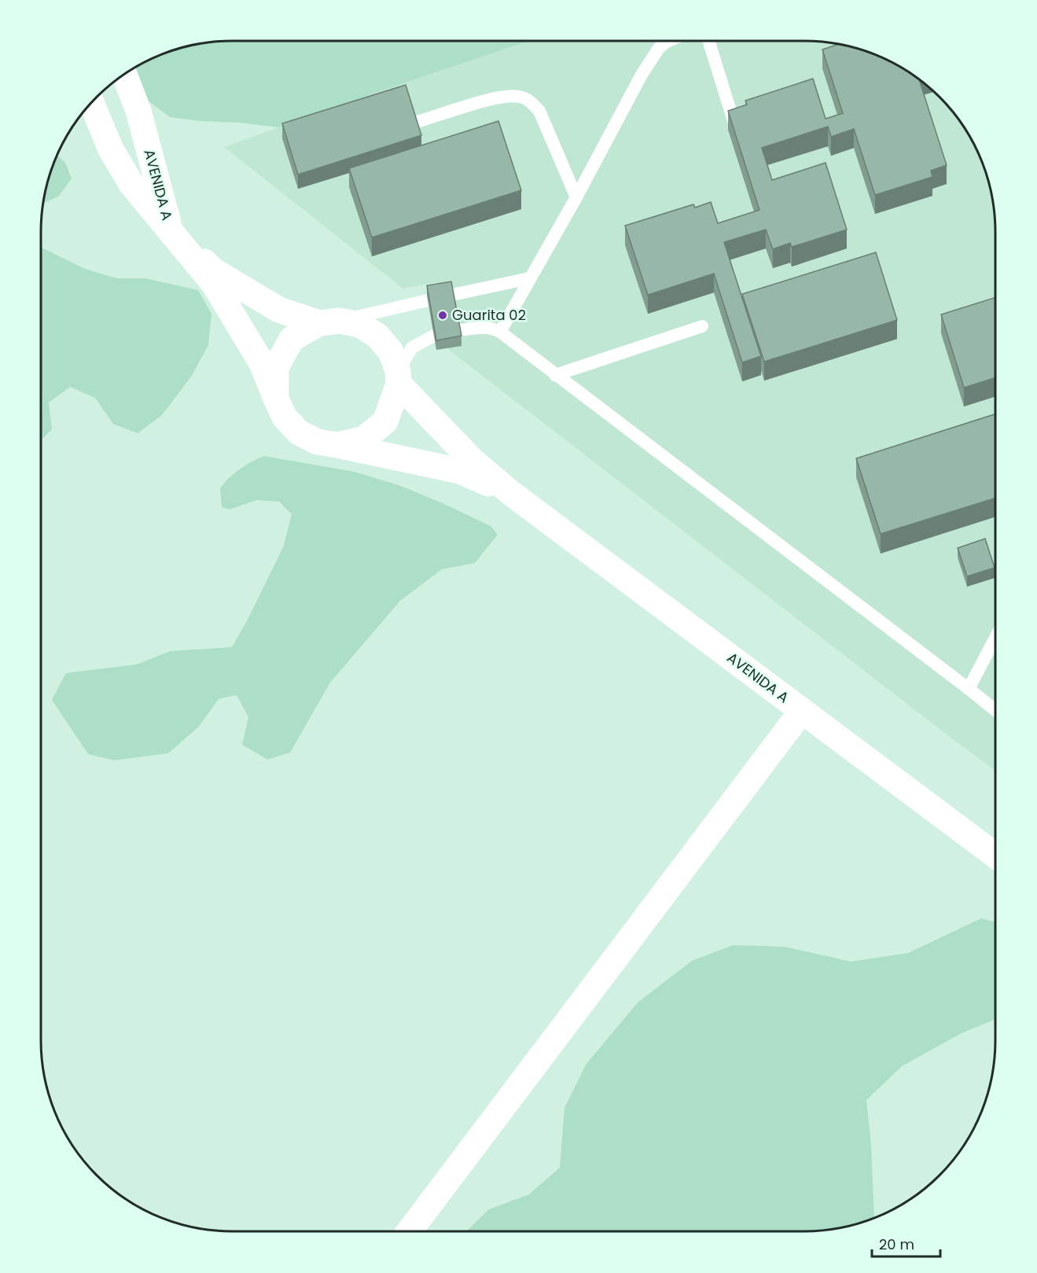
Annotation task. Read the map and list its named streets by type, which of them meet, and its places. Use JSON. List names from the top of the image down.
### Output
{
  "streets": {
    "street": ["AVENIDA A"]
  },
  "places": ["Guarita 02"],
  "scale_bar": "20 m"
}
